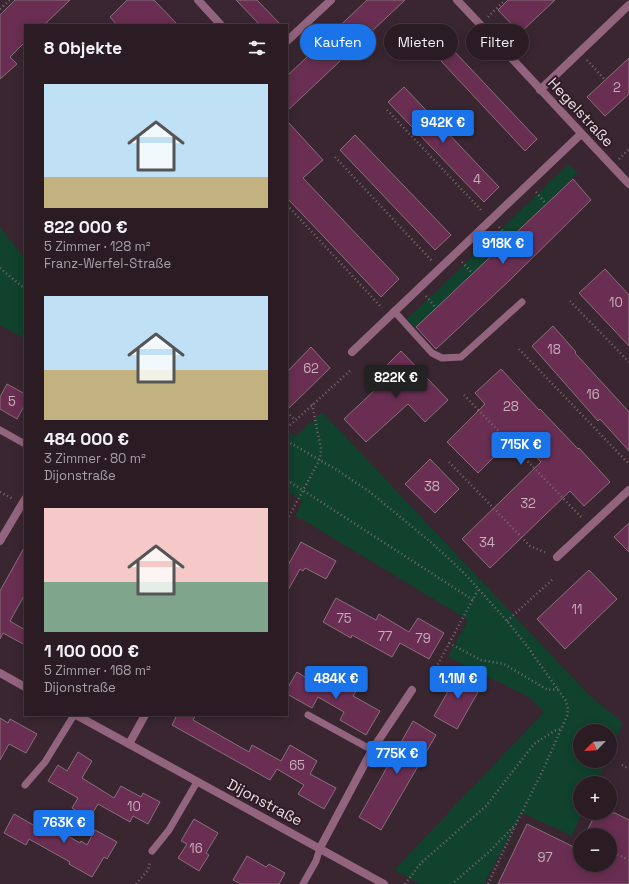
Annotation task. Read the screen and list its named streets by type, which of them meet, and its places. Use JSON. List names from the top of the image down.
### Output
{
  "streets": {
    "street": ["Hegelstraße", "Dijonstraße"]
  },
  "house_numbers": [
    "2",
    "4",
    "10",
    "18",
    "62",
    "16",
    "5",
    "28",
    "38",
    "32",
    "34",
    "11",
    "75",
    "77",
    "79",
    "65",
    "10",
    "16",
    "97"
  ],
  "north": "bottom left",
  "page": {
    "chip": ["Kaufen", "Mieten", "Filter"],
    "heading": "8 Objekte",
    "list": [
      {
        "name": "822 000 €",
        "note": "5 Zimmer · 128 m² · Franz-Werfel-Straße"
      },
      {
        "name": "484 000 €",
        "note": "3 Zimmer · 80 m² · Dijonstraße"
      },
      {
        "name": "1 100 000 €",
        "note": "5 Zimmer · 168 m² · Dijonstraße"
      }
    ],
    "price": [
      "942K €",
      "918K €",
      "822K €",
      "715K €",
      "484K €",
      "1.1M €",
      "775K €",
      "763K €"
    ],
    "map_buttons": ["+", "−"]
  }
}
